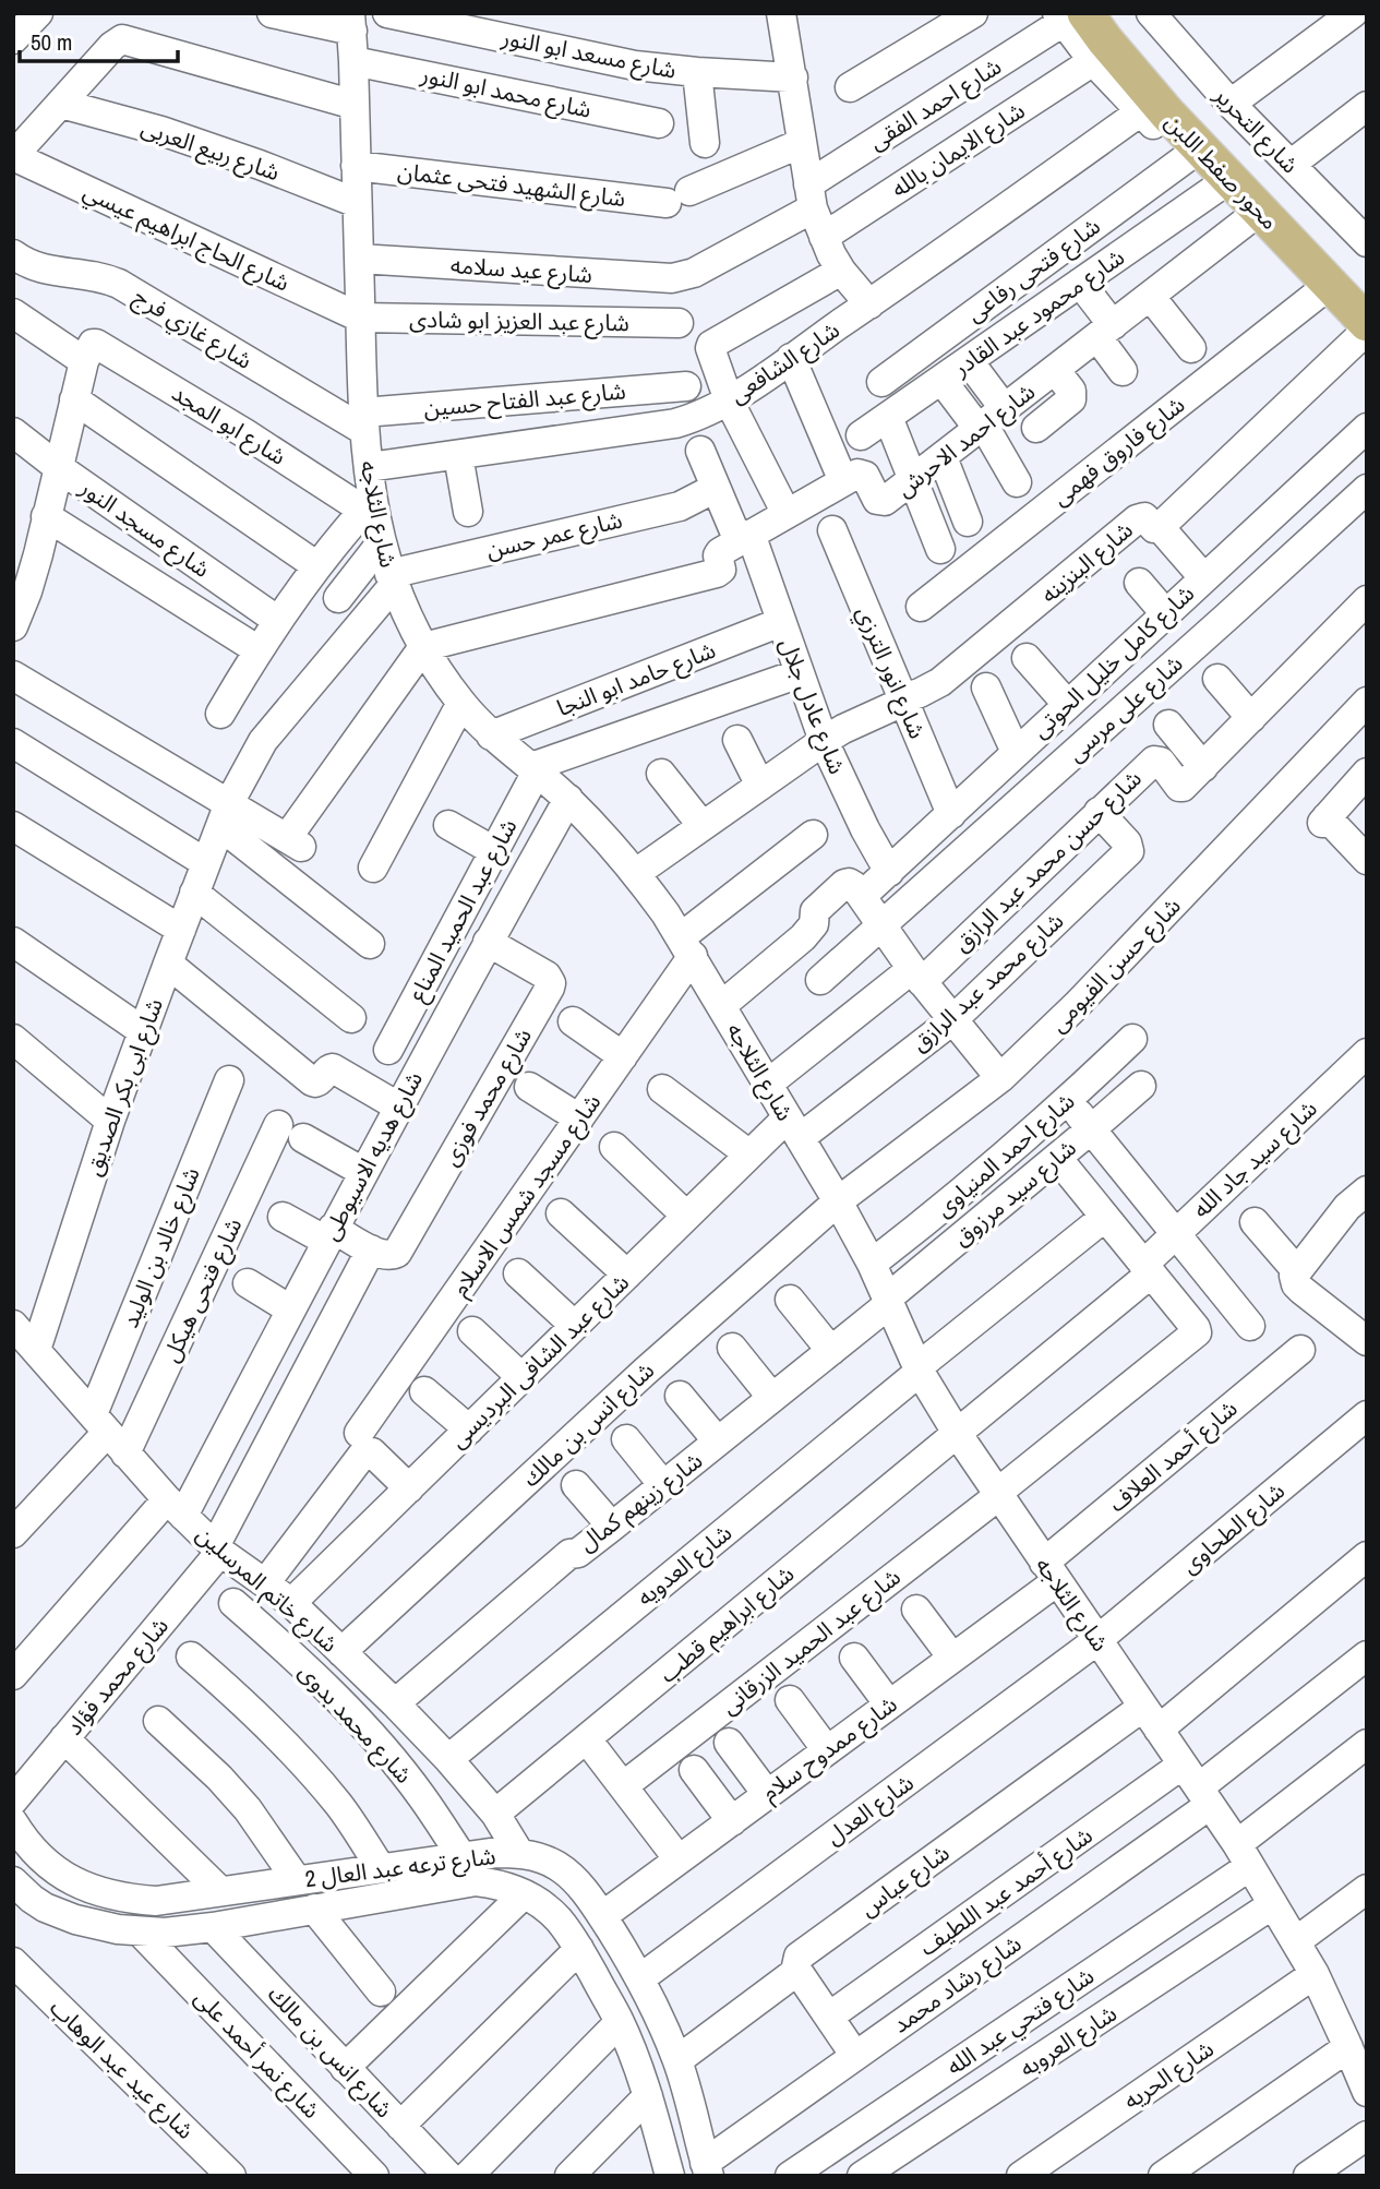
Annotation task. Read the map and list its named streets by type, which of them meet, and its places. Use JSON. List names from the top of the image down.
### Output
{
  "streets": {
    "main road": ["محور صفط اللبن"],
    "street": [
      "شارع مسعد ابو النور",
      "شارع محمد ابو النور",
      "شارع احمد الفقى",
      "شارع التحرير",
      "شارع ربيع العربى",
      "شارع الايمان بالله",
      "شارع الشهيد فتحى عثمان",
      "شارع الحاج ابراهيم عيسي",
      "شارع عيد سلامه",
      "شارع فتحى رفاعى",
      "شارع محمود عبد القادر",
      "شارع عبد العزيز ابو شادى",
      "شارع غازي فرج",
      "شارع الشافعى",
      "شارع عبد الفتاح حسين",
      "شارع ابو المجد",
      "شارع احمد الاحرش",
      "شارع فاروق فهمى",
      "شارع الثلاجه",
      "شارع مسجد النور",
      "شارع عمر حسن",
      "شارع البنزينه",
      "شارع كامل خليل الحوتى",
      "شارع انور الترزي",
      "شارع حامد ابو النجا",
      "شارع عادل جلال",
      "شارع على مرسى",
      "شارع حسن محمد عبد الرازق",
      "شارع عبد الحميد المناع",
      "شارع حسن الفيومى",
      "شارع محمد عبد الرازق",
      "شارع ابى بكر الصديق",
      "شارع محمد فوزى",
      "شارع احمد المنياوى",
      "شارع هديه الاسيوطى",
      "شارع سيد جاد الله",
      "شارع سيد مرزوق",
      "شارع مسجد شمس الاسلام",
      "شارع خالد بن الوليد",
      "شارع فتحى هيكل",
      "شارع عبد الشافى البرديسى",
      "شارع انس بن مالك",
      "شارع أحمد العلاف",
      "شارع زينهم كمال",
      "شارع الطحاوى",
      "شارع العدويه",
      "شارع خاتم المرسلين",
      "شارع ابراهيم قطب",
      "شارع عبد الحميد الزرقانى",
      "شارع محمد فؤاد",
      "شارع محمد بدوى",
      "شارع ممدوح سلام",
      "شارع العدل",
      "شارع ترعه عبد العال 2",
      "شارع عباس",
      "شارع أحمد عبد اللطيف",
      "شارع رشاد محمد",
      "شارع فتحي عبد الله",
      "شارع العروبه",
      "شارع نمر أحمد على",
      "شارع عيد عبد الوهاب",
      "شارع الحريه"
    ]
  },
  "crossings": [
    ["شارع محمد ابو النور", "شارع الثلاجه"],
    ["شارع احمد الفقى", "محور صفط اللبن"],
    ["شارع احمد الفقى", "شارع عيد سلامه"],
    ["شارع ربيع العربى", "شارع الثلاجه"],
    ["محور صفط اللبن", "شارع البنزينه"],
    ["شارع الشهيد فتحى عثمان", "شارع الثلاجه"],
    ["شارع الحاج ابراهيم عيسي", "شارع عبد العزيز ابو شادى"],
    ["شارع الحاج ابراهيم عيسي", "شارع الثلاجه"],
    ["شارع عيد سلامه", "شارع الثلاجه"],
    ["شارع عبد العزيز ابو شادى", "شارع الثلاجه"],
    ["شارع غازي فرج", "شارع عبد الفتاح حسين"],
    ["شارع غازي فرج", "شارع الثلاجه"],
    ["شارع الشافعى", "شارع الثلاجه"],
    ["شارع عبد الفتاح حسين", "شارع الثلاجه"],
    ["شارع ابو المجد", "شارع الثلاجه"],
    ["شارع الثلاجه", "شارع عمر حسن"],
    ["شارع الثلاجه", "شارع حامد ابو النجا"],
    ["شارع الثلاجه", "شارع حسن محمد عبد الرازق"],
    ["شارع الثلاجه", "شارع عبد الحميد المناع"],
    ["شارع الثلاجه", "شارع حسن الفيومى"],
    ["شارع الثلاجه", "شارع محمد عبد الرازق"],
    ["شارع الثلاجه", "شارع ابى بكر الصديق"],
    ["شارع الثلاجه", "شارع احمد المنياوى"],
    ["شارع الثلاجه", "شارع هديه الاسيوطى"],
    ["شارع الثلاجه", "شارع سيد جاد الله"],
    ["شارع الثلاجه", "شارع سيد مرزوق"],
    ["شارع الثلاجه", "شارع مسجد شمس الاسلام"],
    ["شارع الثلاجه", "شارع عبد الشافى البرديسى"],
    ["شارع الثلاجه", "شارع انس بن مالك"],
    ["شارع الثلاجه", "شارع أحمد العلاف"],
    ["شارع الثلاجه", "شارع زينهم كمال"],
    ["شارع الثلاجه", "شارع الطحاوى"],
    ["شارع الثلاجه", "شارع العدويه"],
    ["شارع الثلاجه", "شارع ابراهيم قطب"],
    ["شارع الثلاجه", "شارع عبد الحميد الزرقانى"],
    ["شارع الثلاجه", "شارع ممدوح سلام"],
    ["شارع الثلاجه", "شارع العدل"],
    ["شارع الثلاجه", "شارع عباس"],
    ["شارع الثلاجه", "شارع أحمد عبد اللطيف"],
    ["شارع الثلاجه", "شارع رشاد محمد"],
    ["شارع الثلاجه", "شارع فتحي عبد الله"],
    ["شارع الثلاجه", "شارع العروبه"],
    ["شارع الثلاجه", "شارع الحريه"],
    ["شارع عمر حسن", "شارع عادل جلال"],
    ["شارع عمر حسن", "شارع ابى بكر الصديق"],
    ["شارع البنزينه", "شارع انور الترزي"],
    ["شارع كامل خليل الحوتى", "شارع انور الترزي"],
    ["شارع كامل خليل الحوتى", "شارع عادل جلال"],
    ["شارع حامد ابو النجا", "شارع عادل جلال"],
    ["شارع حسن محمد عبد الرازق", "شارع محمد عبد الرازق"],
    ["شارع حسن الفيومى", "شارع انس بن مالك"],
    ["شارع محمد عبد الرازق", "شارع عبد الشافى البرديسى"],
    ["شارع ابى بكر الصديق", "شارع خاتم المرسلين"],
    ["شارع محمد فوزى", "شارع هديه الاسيوطى"],
    ["شارع هديه الاسيوطى", "شارع فتحى هيكل"],
    ["شارع هديه الاسيوطى", "شارع خاتم المرسلين"],
    ["شارع سيد جاد الله", "شارع ابراهيم قطب"],
    ["شارع سيد جاد الله", "شارع عبد الحميد الزرقانى"],
    ["شارع سيد مرزوق", "شارع زينهم كمال"],
    ["شارع خالد بن الوليد", "شارع فتحى هيكل"],
    ["شارع خالد بن الوليد", "شارع خاتم المرسلين"],
    ["شارع فتحى هيكل", "شارع خاتم المرسلين"],
    ["شارع عبد الشافى البرديسى", "شارع خاتم المرسلين"],
    ["شارع انس بن مالك", "شارع خاتم المرسلين"],
    ["شارع انس بن مالك", "شارع ترعه عبد العال 2"],
    ["شارع أحمد العلاف", "شارع ممدوح سلام"],
    ["شارع زينهم كمال", "شارع خاتم المرسلين"],
    ["شارع الطحاوى", "شارع العدل"],
    ["شارع العدويه", "شارع خاتم المرسلين"],
    ["شارع خاتم المرسلين", "شارع ابراهيم قطب"],
    ["شارع خاتم المرسلين", "شارع محمد فؤاد"],
    ["شارع خاتم المرسلين", "شارع ترعه عبد العال 2"],
    ["شارع محمد بدوى", "شارع ترعه عبد العال 2"],
    ["شارع ممدوح سلام", "شارع ترعه عبد العال 2"],
    ["شارع العدل", "شارع ترعه عبد العال 2"],
    ["شارع ترعه عبد العال 2", "شارع عباس"],
    ["شارع ترعه عبد العال 2", "شارع رشاد محمد"],
    ["شارع ترعه عبد العال 2", "شارع نمر أحمد على"],
    ["شارع أحمد عبد اللطيف", "شارع رشاد محمد"]
  ],
  "scale_bar": "50 m"
}
